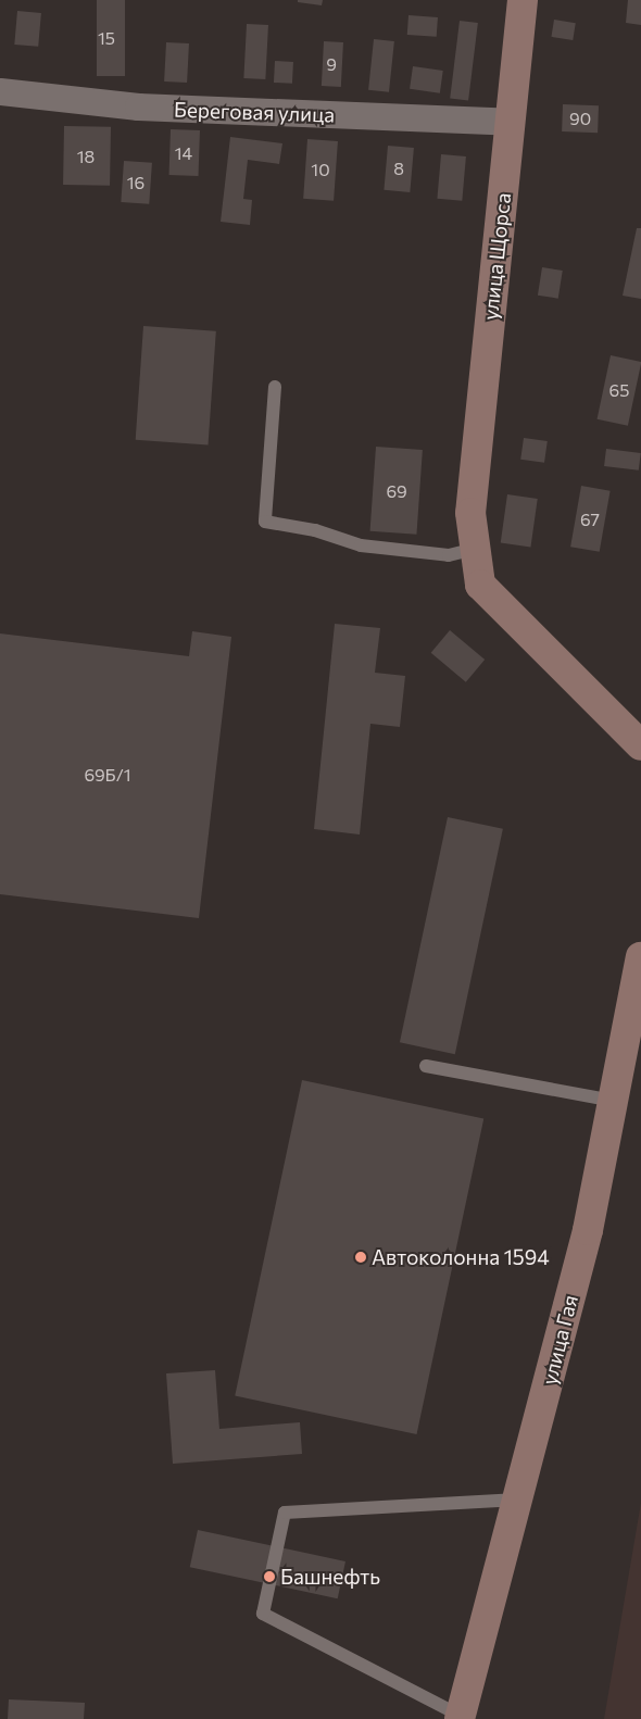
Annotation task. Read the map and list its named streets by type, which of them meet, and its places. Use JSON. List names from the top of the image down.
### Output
{
  "streets": {
    "main road": ["улица Щорса", "улица Гая"],
    "street": ["Береговая улица"]
  },
  "crossings": [
    ["Береговая улица", "улица Щорса"]
  ],
  "places": ["Автоколонна 1594", "Башнефть"],
  "house_numbers": [
    "15",
    "9",
    "90",
    "14",
    "18",
    "8",
    "10",
    "16",
    "65",
    "69",
    "67",
    "69Б/1"
  ]
}
